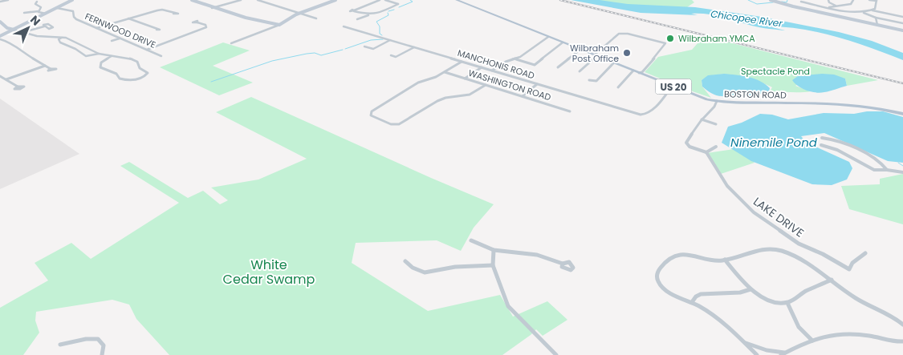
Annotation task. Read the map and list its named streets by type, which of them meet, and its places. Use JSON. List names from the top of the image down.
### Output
{
  "streets": {
    "main road": ["US 20", "BOSTON ROAD"],
    "street": [
      "FERNWOOD DRIVE",
      "MANCHONIS ROAD",
      "WASHINGTON ROAD",
      "LAKE DRIVE"
    ]
  },
  "crossings": [
    ["MANCHONIS ROAD", "BOSTON ROAD"]
  ],
  "water": ["Chicopee River", "Ninemile Pond"],
  "parks": ["Spectacle Pond", "White Cedar Swamp"],
  "places": ["Wilbraham YMCA", "Wilbraham Post Office"],
  "north": "top right"
}
